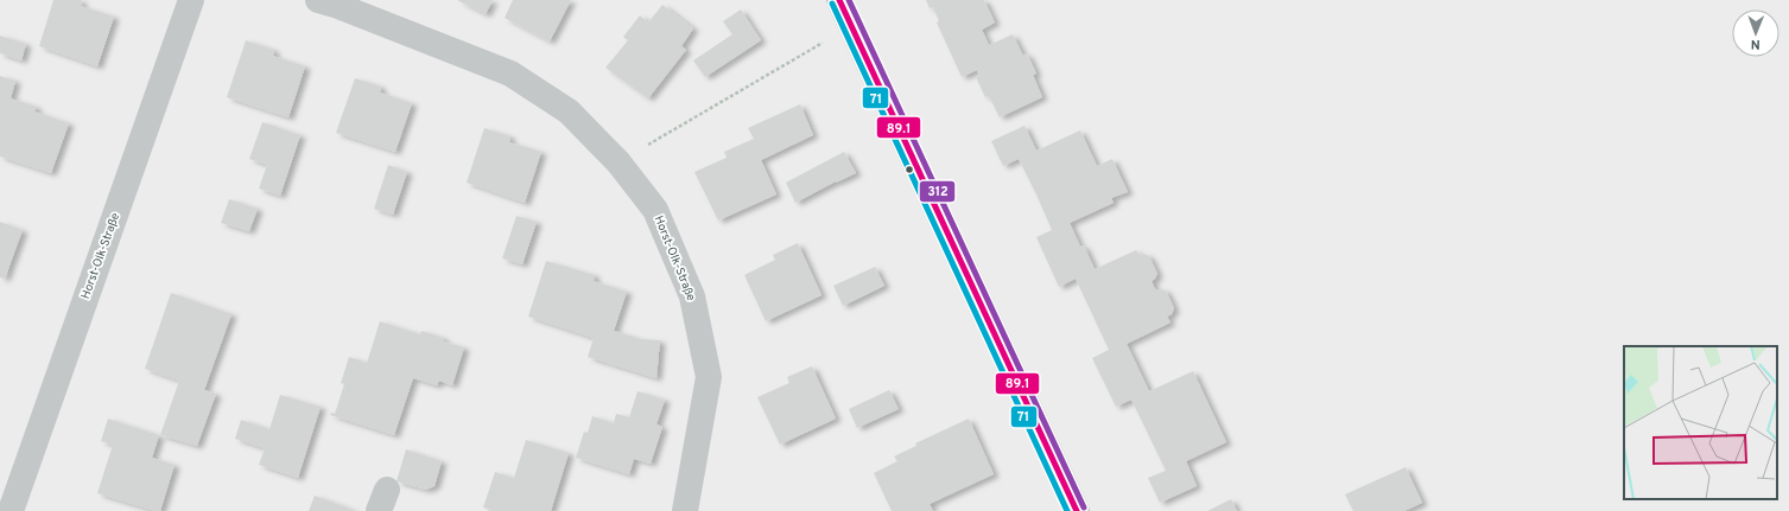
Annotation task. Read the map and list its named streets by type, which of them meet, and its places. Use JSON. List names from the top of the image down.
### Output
{
  "streets": {
    "street": ["Horst-Olk-Straße"]
  },
  "lines": ["transit line 89.1", "transit line 312", "transit line 71"],
  "north": "bottom"
}
